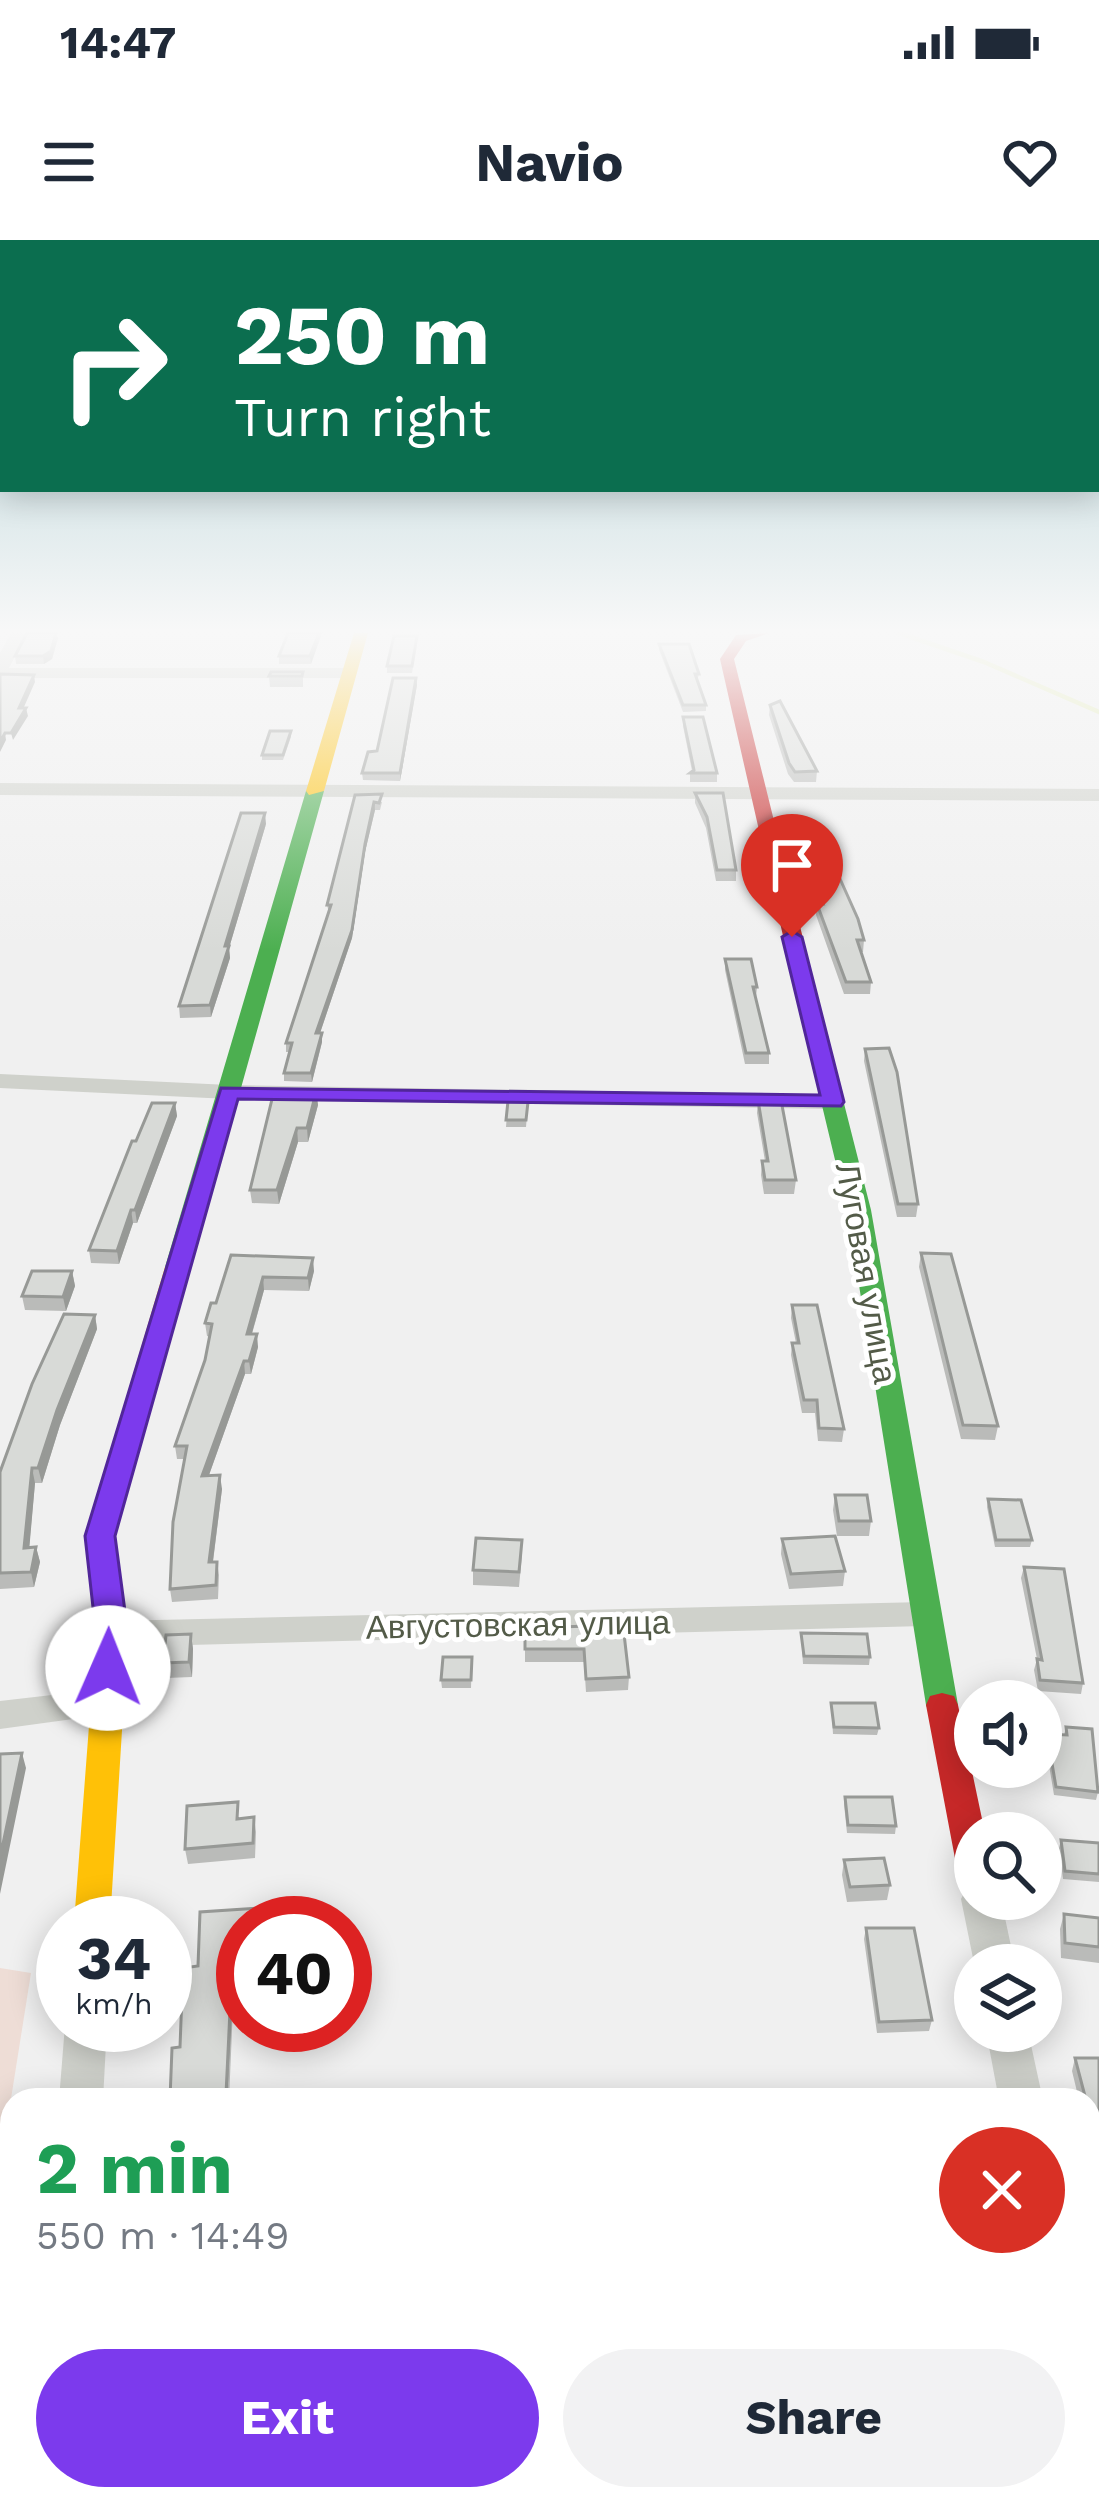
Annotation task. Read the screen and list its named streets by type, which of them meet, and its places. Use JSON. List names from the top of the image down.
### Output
{
  "streets": {
    "street": ["Луговая улица", "Августовская улица"]
  },
  "crossings": [
    ["Луговая улица", "Августовская улица"]
  ],
  "page": {
    "status": "14:47",
    "header": "Navio",
    "turn": ["250 m", "Turn right"],
    "speed": "34 km/h",
    "limit": "40",
    "heading": ["2 min", "550 m · 14:49"],
    "buttons": ["Exit", "Share"]
  }
}
